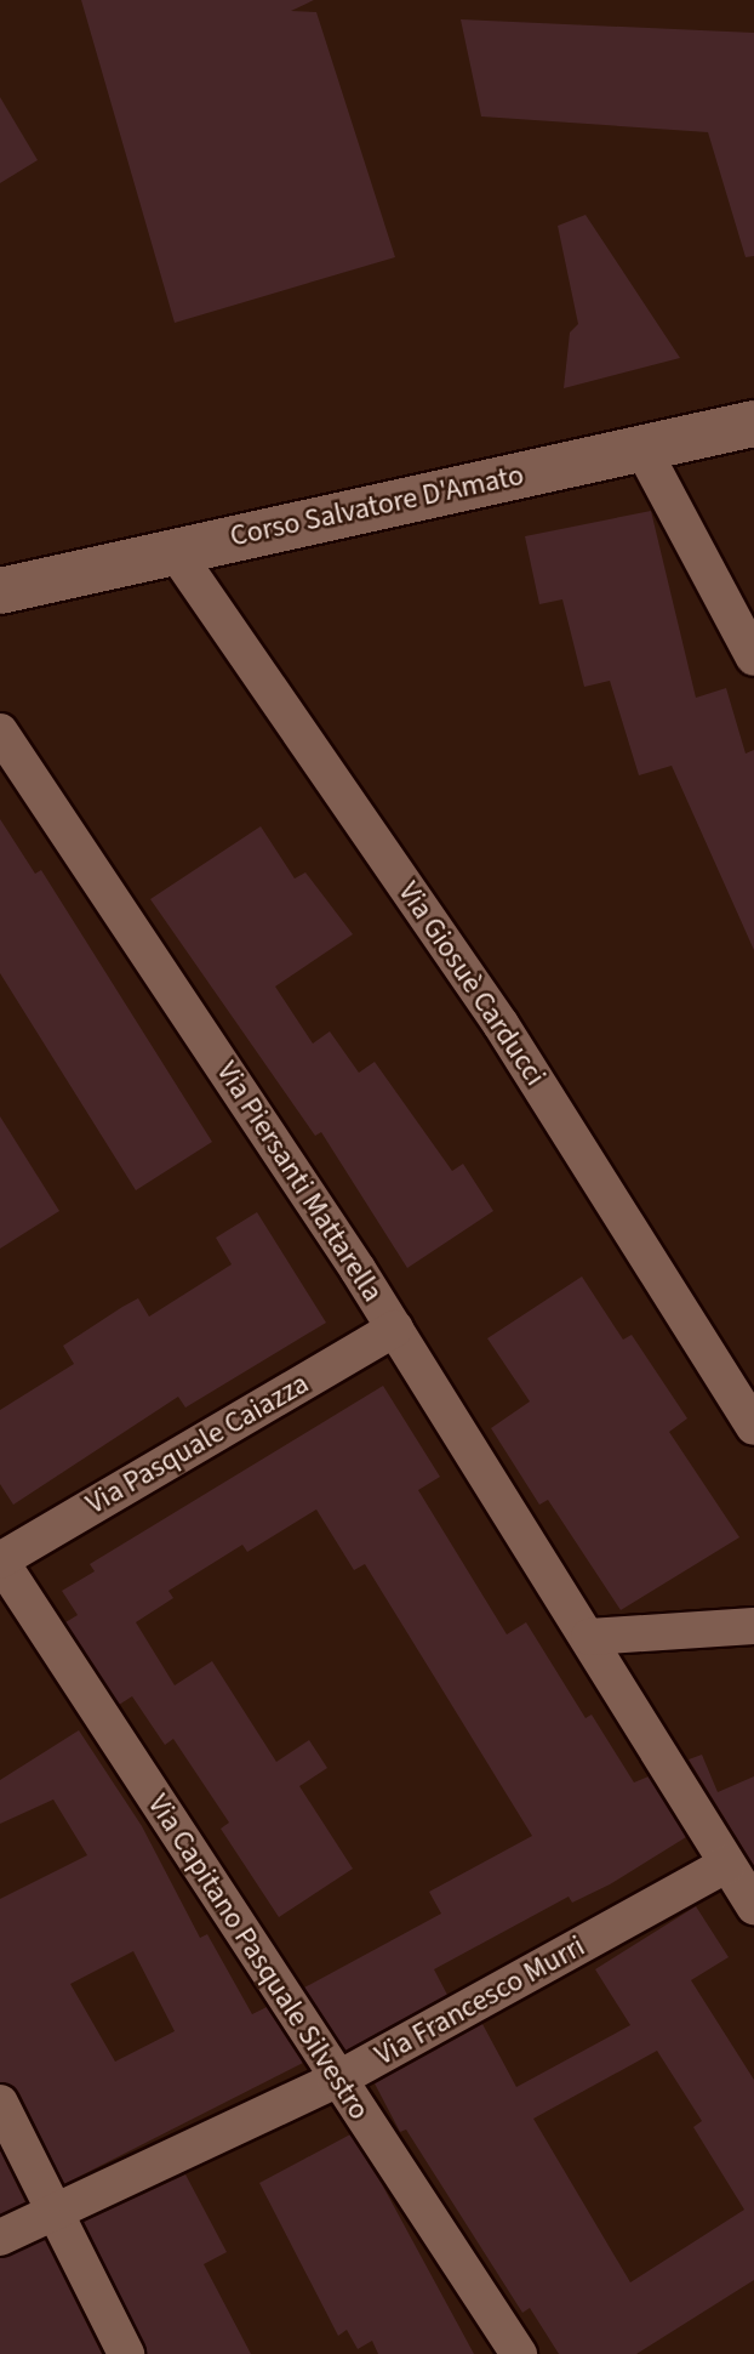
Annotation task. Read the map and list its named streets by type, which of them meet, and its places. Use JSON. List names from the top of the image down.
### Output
{
  "streets": {
    "street": [
      "Corso Salvatore D'Amato",
      "Via Giosuè Carducci",
      "Via Piersanti Mattarella",
      "Via Pasquale Caiazza",
      "Via Capitano Pasquale Silvestro",
      "Via Francesco Murri"
    ]
  },
  "crossings": [
    ["Corso Salvatore D'Amato", "Via Giosuè Carducci"],
    ["Via Piersanti Mattarella", "Via Pasquale Caiazza"],
    ["Via Piersanti Mattarella", "Via Francesco Murri"],
    ["Via Pasquale Caiazza", "Via Capitano Pasquale Silvestro"],
    ["Via Capitano Pasquale Silvestro", "Via Francesco Murri"]
  ]
}
